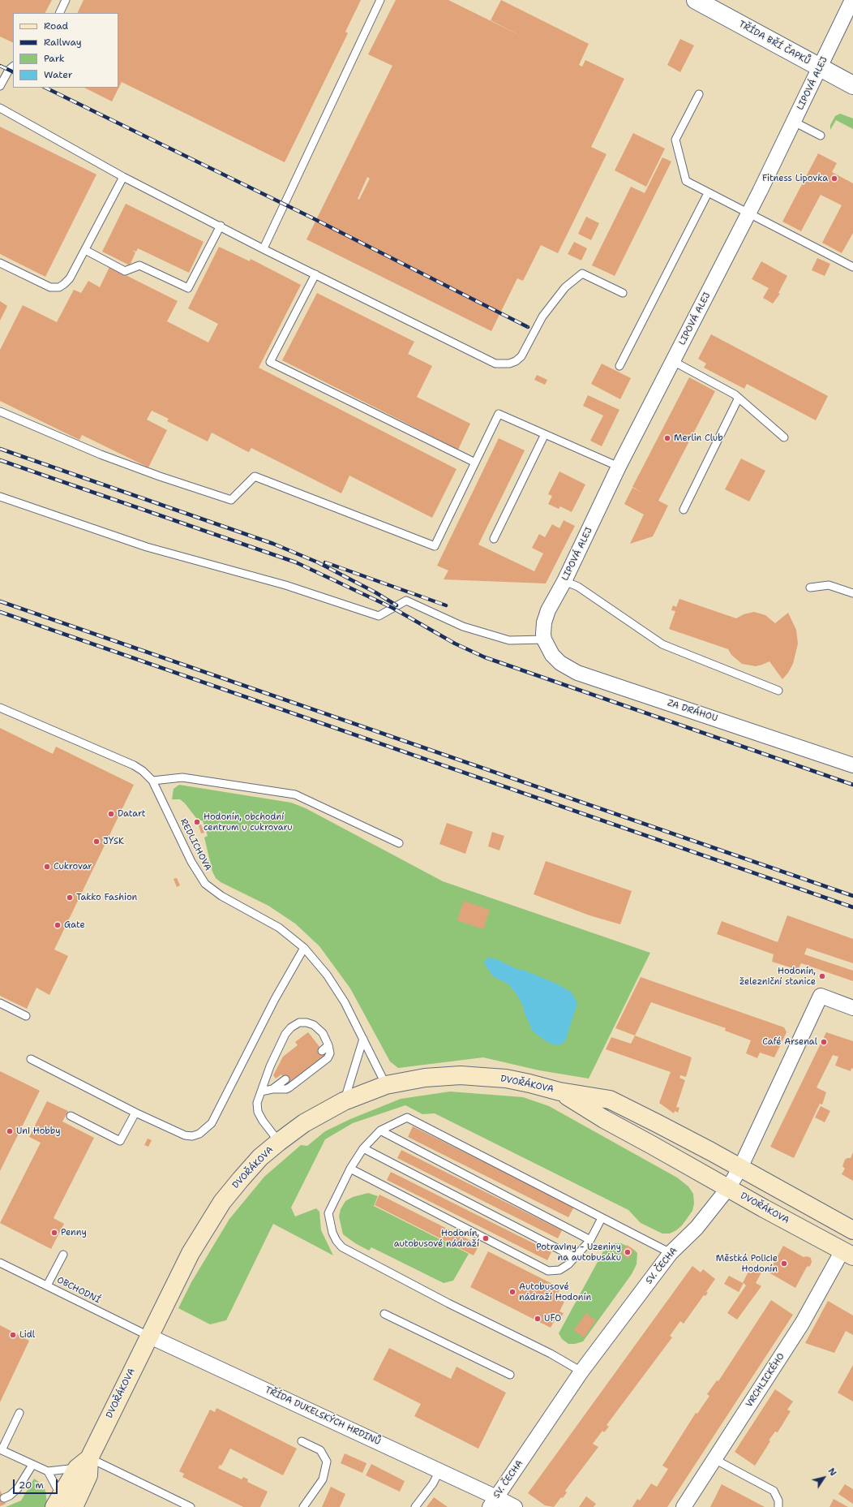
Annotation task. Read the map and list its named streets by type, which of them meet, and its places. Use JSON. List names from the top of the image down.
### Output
{
  "streets": {
    "main road": ["DVOŘÁKOVA"],
    "street": [
      "TŘÍDA BŘÍ ČAPKŮ",
      "LIPOVÁ ALEJ",
      "ZA DRÁHOU",
      "SV. ČECHA",
      "VRCHLICKÉHO",
      "TŘÍDA DUKELSKÝCH HRDINŮ"
    ],
    "lane": ["REDLICHOVA", "OBCHODNÍ"]
  },
  "crossings": [
    ["TŘÍDA BŘÍ ČAPKŮ", "LIPOVÁ ALEJ"],
    ["LIPOVÁ ALEJ", "ZA DRÁHOU"],
    ["REDLICHOVA", "DVOŘÁKOVA"],
    ["DVOŘÁKOVA", "SV. ČECHA"],
    ["DVOŘÁKOVA", "OBCHODNÍ"],
    ["DVOŘÁKOVA", "VRCHLICKÉHO"],
    ["DVOŘÁKOVA", "TŘÍDA DUKELSKÝCH HRDINŮ"],
    ["SV. ČECHA", "TŘÍDA DUKELSKÝCH HRDINŮ"],
    ["OBCHODNÍ", "TŘÍDA DUKELSKÝCH HRDINŮ"]
  ],
  "places": [
    "Fitness Lipovka",
    "Merlin Club",
    "Datart",
    "Hodonín, obchodní centrum u cukrovaru",
    "JYSK",
    "Cukrovar",
    "Takko Fashion",
    "Gate",
    "Hodonín, železniční stanice",
    "Café Arsenal",
    "Uni Hobby",
    "Penny",
    "Hodonín, autobusové nádraží",
    "Potraviny - Uzeniny na autobusáku",
    "Městká Policie Hodonín",
    "Autobusové nádraží Hodonín",
    "UFO",
    "Lidl"
  ],
  "legend": [
    "Road",
    "Railway",
    "Park",
    "Water"
  ],
  "scale_bar": "20 m",
  "north": "top right"
}
